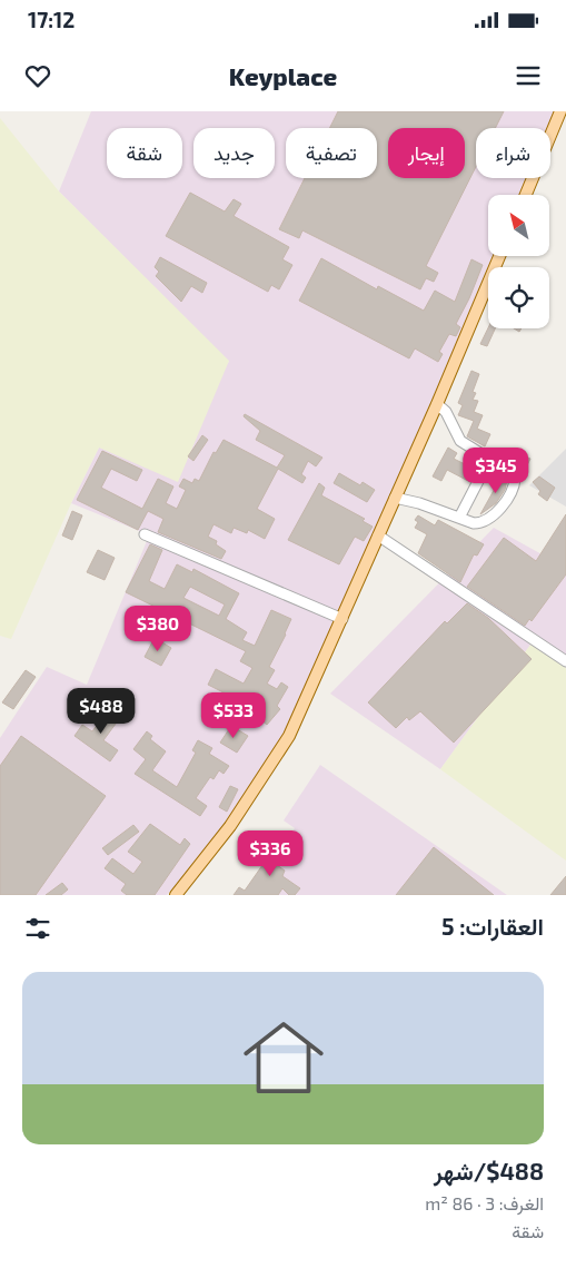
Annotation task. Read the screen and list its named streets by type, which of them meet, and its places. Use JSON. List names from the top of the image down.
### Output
{
  "north": "top left",
  "page": {
    "status": "17:12",
    "header": "Keyplace",
    "chip": [
      "شراء",
      "إيجار",
      "تصفية",
      "جديد",
      "شقة"
    ],
    "price": [
      "$345",
      "$380",
      "$488",
      "$533",
      "$336"
    ],
    "heading": "العقارات: 5",
    "list": [
      {
        "name": "$488/شهر",
        "note": "الغرف: 3 · 86 m² · شقة"
      }
    ]
  }
}
